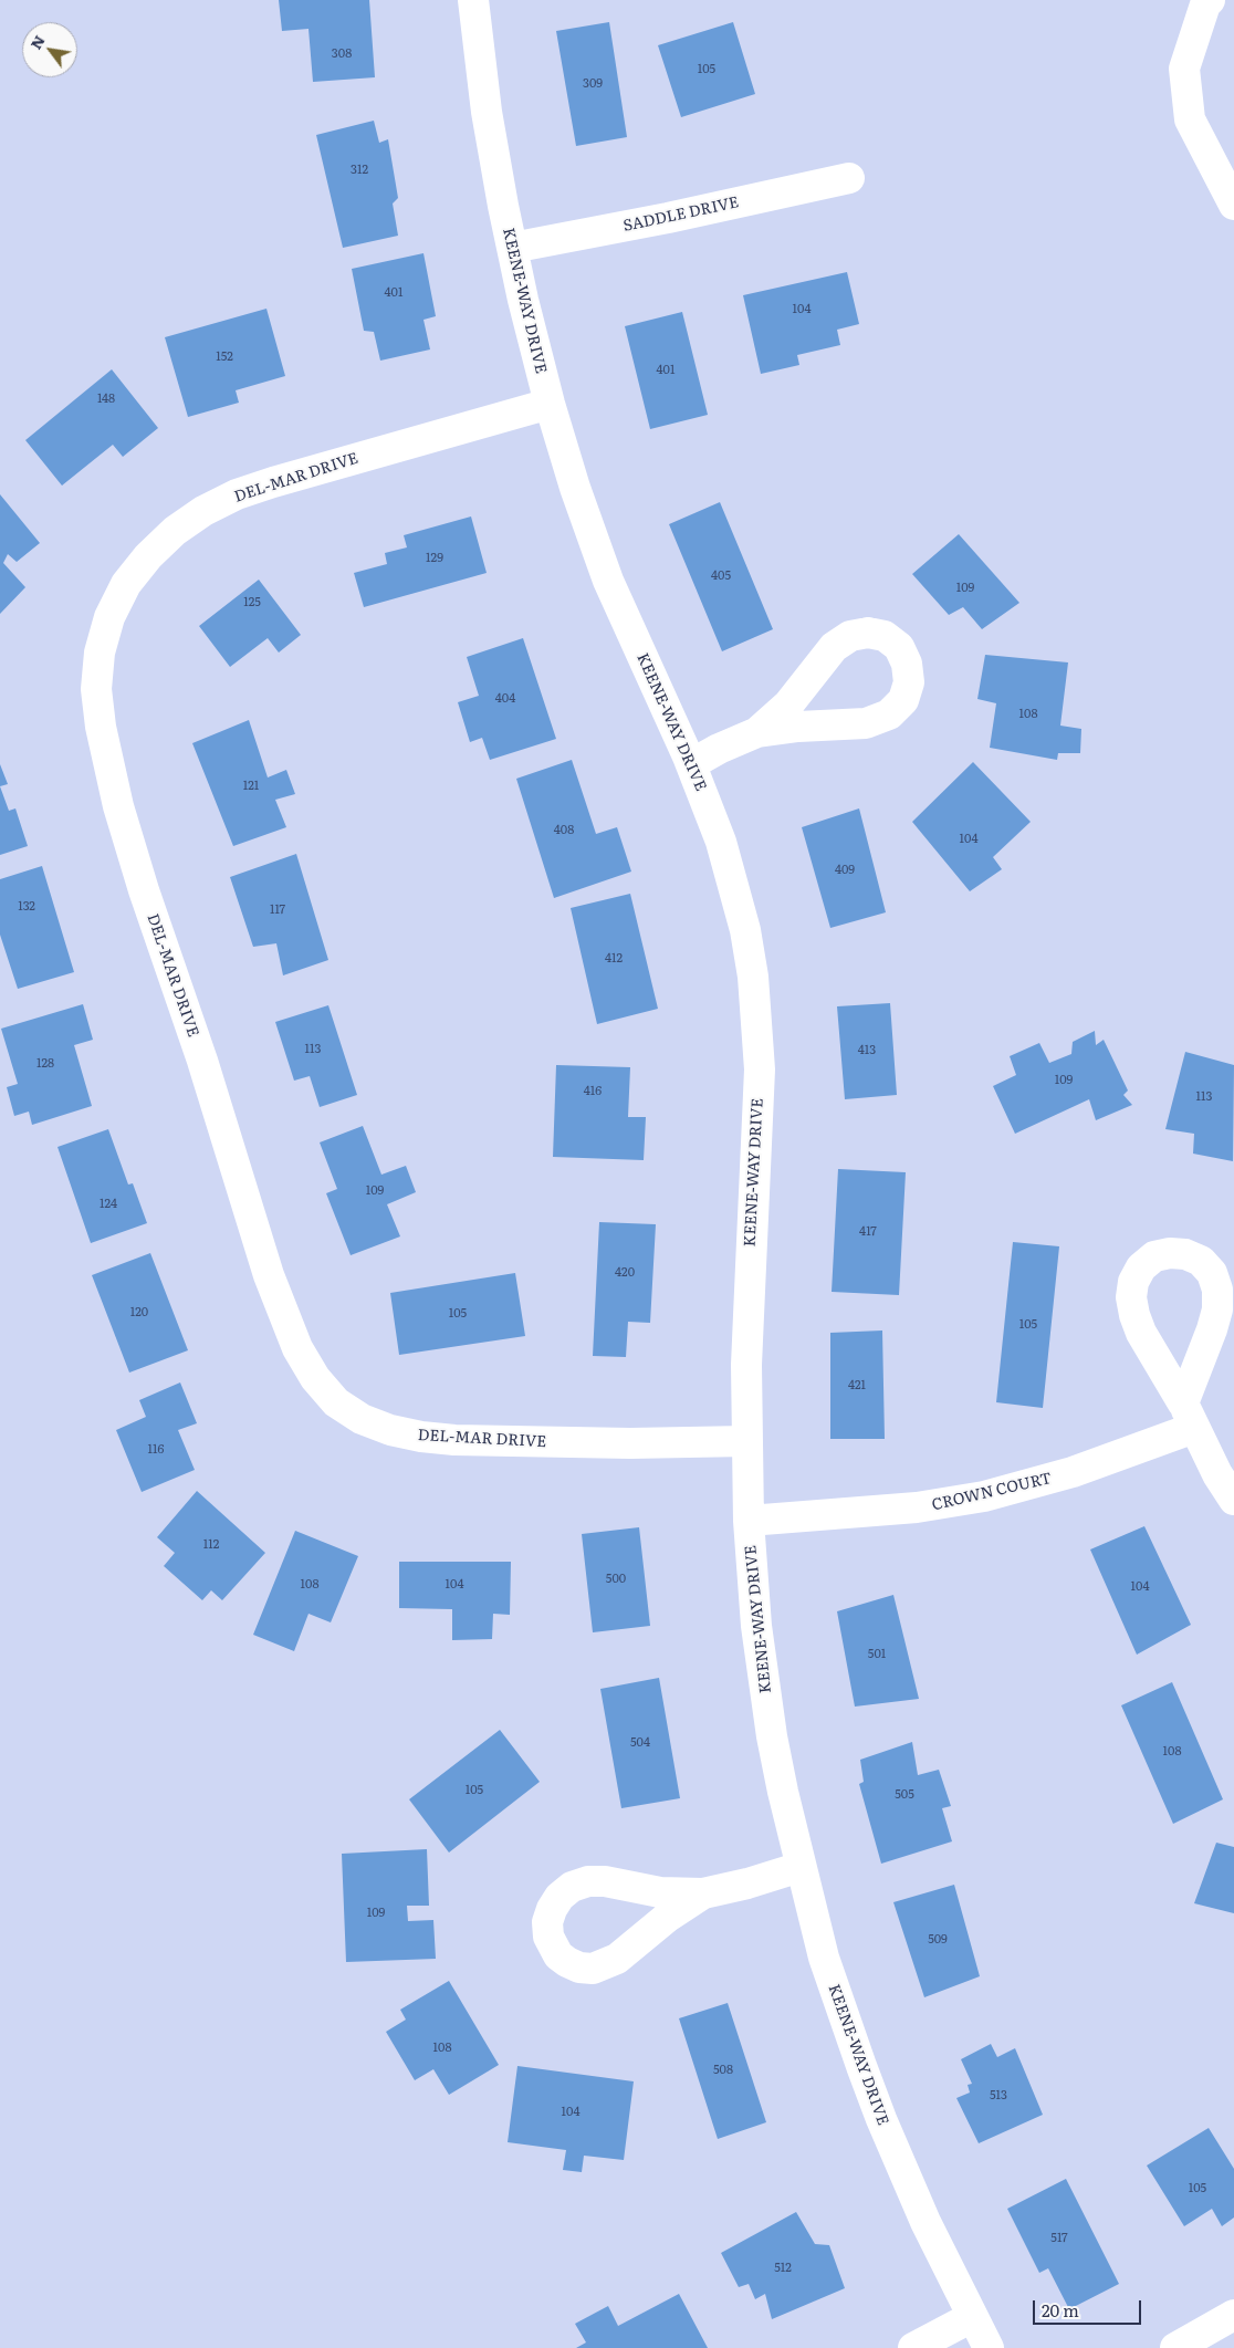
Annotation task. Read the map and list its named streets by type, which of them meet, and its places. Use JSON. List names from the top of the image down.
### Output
{
  "streets": {
    "street": [
      "SADDLE DRIVE",
      "KEENE-WAY DRIVE",
      "DEL-MAR DRIVE",
      "CROWN COURT"
    ]
  },
  "crossings": [
    ["SADDLE DRIVE", "KEENE-WAY DRIVE"],
    ["KEENE-WAY DRIVE", "DEL-MAR DRIVE"],
    ["KEENE-WAY DRIVE", "CROWN COURT"]
  ],
  "house_numbers": [
    "308",
    "105",
    "309",
    "312",
    "401",
    "104",
    "152",
    "401",
    "148",
    "129",
    "405",
    "109",
    "125",
    "404",
    "108",
    "121",
    "408",
    "104",
    "409",
    "132",
    "117",
    "412",
    "113",
    "413",
    "128",
    "109",
    "416",
    "113",
    "109",
    "124",
    "417",
    "420",
    "120",
    "105",
    "105",
    "421",
    "116",
    "112",
    "500",
    "108",
    "104",
    "104",
    "501",
    "504",
    "108",
    "105",
    "505",
    "109",
    "509",
    "108",
    "508",
    "513",
    "104",
    "105",
    "517",
    "512"
  ],
  "scale_bar": "20 m",
  "north": "top left"
}
